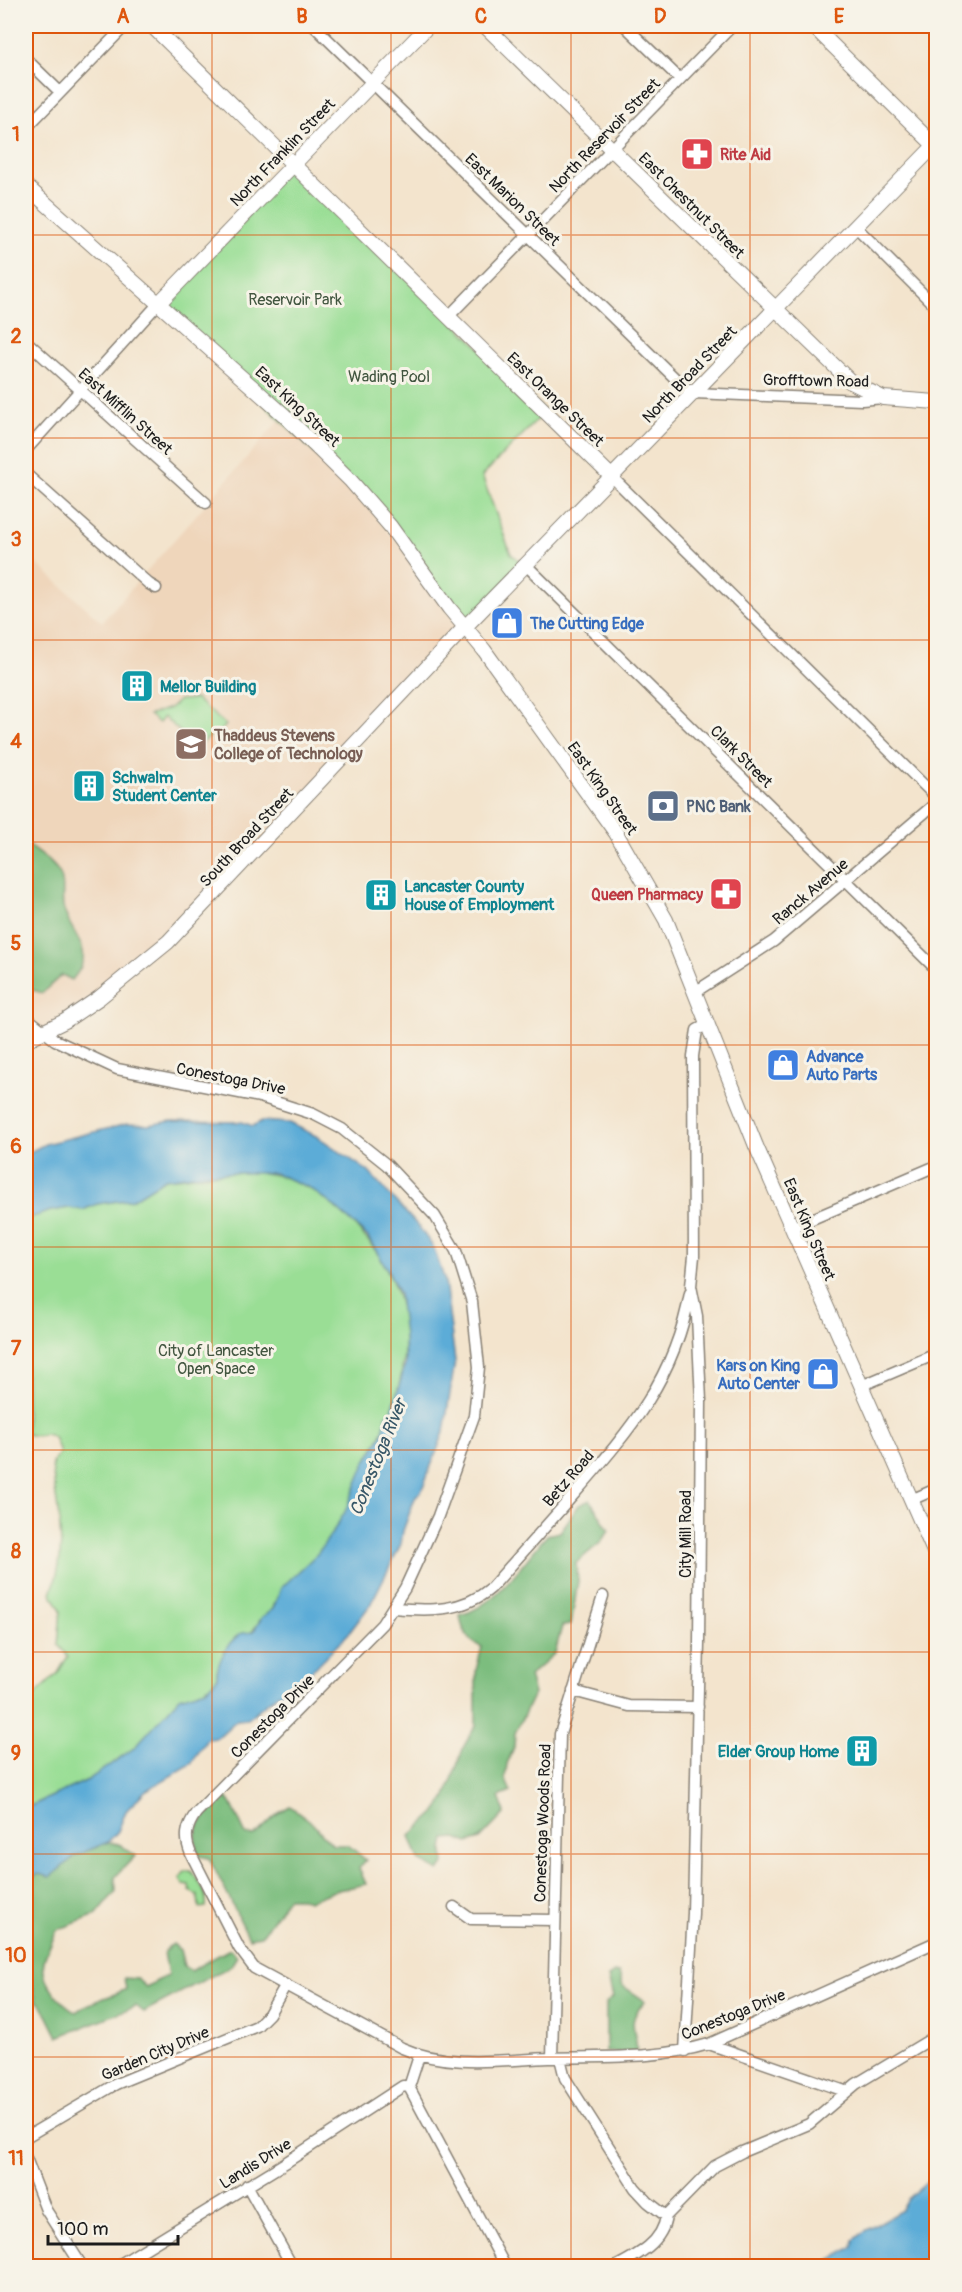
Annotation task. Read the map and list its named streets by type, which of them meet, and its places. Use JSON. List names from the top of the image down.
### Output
{
  "streets": {
    "main road": [
      "North Franklin Street",
      "East Chestnut Street",
      "North Broad Street",
      "Grofftown Road",
      "East Orange Street",
      "East King Street",
      "South Broad Street"
    ],
    "street": [
      "North Reservoir Street",
      "East Marion Street",
      "East Mifflin Street",
      "Clark Street",
      "Ranck Avenue",
      "Conestoga Drive",
      "Betz Road",
      "City Mill Road",
      "Conestoga Woods Road",
      "Garden City Drive",
      "Landis Drive"
    ]
  },
  "crossings": [
    ["North Reservoir Street", "East Marion Street"],
    ["North Reservoir Street", "East Chestnut Street"],
    ["North Reservoir Street", "East Orange Street"],
    ["North Franklin Street", "East Marion Street"],
    ["North Franklin Street", "East Orange Street"],
    ["North Franklin Street", "East King Street"],
    ["East Marion Street", "North Broad Street"],
    ["East Marion Street", "Grofftown Road"],
    ["East Chestnut Street", "North Broad Street"],
    ["East Chestnut Street", "Grofftown Road"],
    ["North Broad Street", "Grofftown Road"],
    ["North Broad Street", "East Orange Street"],
    ["North Broad Street", "East King Street"],
    ["North Broad Street", "Clark Street"],
    ["North Broad Street", "South Broad Street"],
    ["East King Street", "South Broad Street"],
    ["East King Street", "Ranck Avenue"],
    ["East King Street", "City Mill Road"],
    ["Clark Street", "Ranck Avenue"],
    ["South Broad Street", "Conestoga Drive"],
    ["Conestoga Drive", "Betz Road"],
    ["Conestoga Drive", "City Mill Road"],
    ["Conestoga Drive", "Conestoga Woods Road"],
    ["Conestoga Drive", "Garden City Drive"],
    ["Betz Road", "City Mill Road"]
  ],
  "water": ["Conestoga River"],
  "parks": ["Reservoir Park", "Wading Pool", "City of Lancaster Open Space"],
  "places": {
    "pharmacy": ["Rite Aid", "Queen Pharmacy"],
    "shop": ["The Cutting Edge", "Advance Auto Parts", "Kars on King Auto Center"],
    "building": [
      "Mellor Building",
      "Schwalm Student Center",
      "Lancaster County House of Employment",
      "Elder Group Home"
    ],
    "school or university": ["Thaddeus Stevens College of Technology"],
    "bank": ["PNC Bank"]
  },
  "scale_bar": "100 m",
  "grid": {
    "columns": [
      "A",
      "B",
      "C",
      "D",
      "E"
    ],
    "rows": [
      "1",
      "2",
      "3",
      "4",
      "5",
      "6",
      "7",
      "8",
      "9",
      "10",
      "11"
    ]
  }
}
